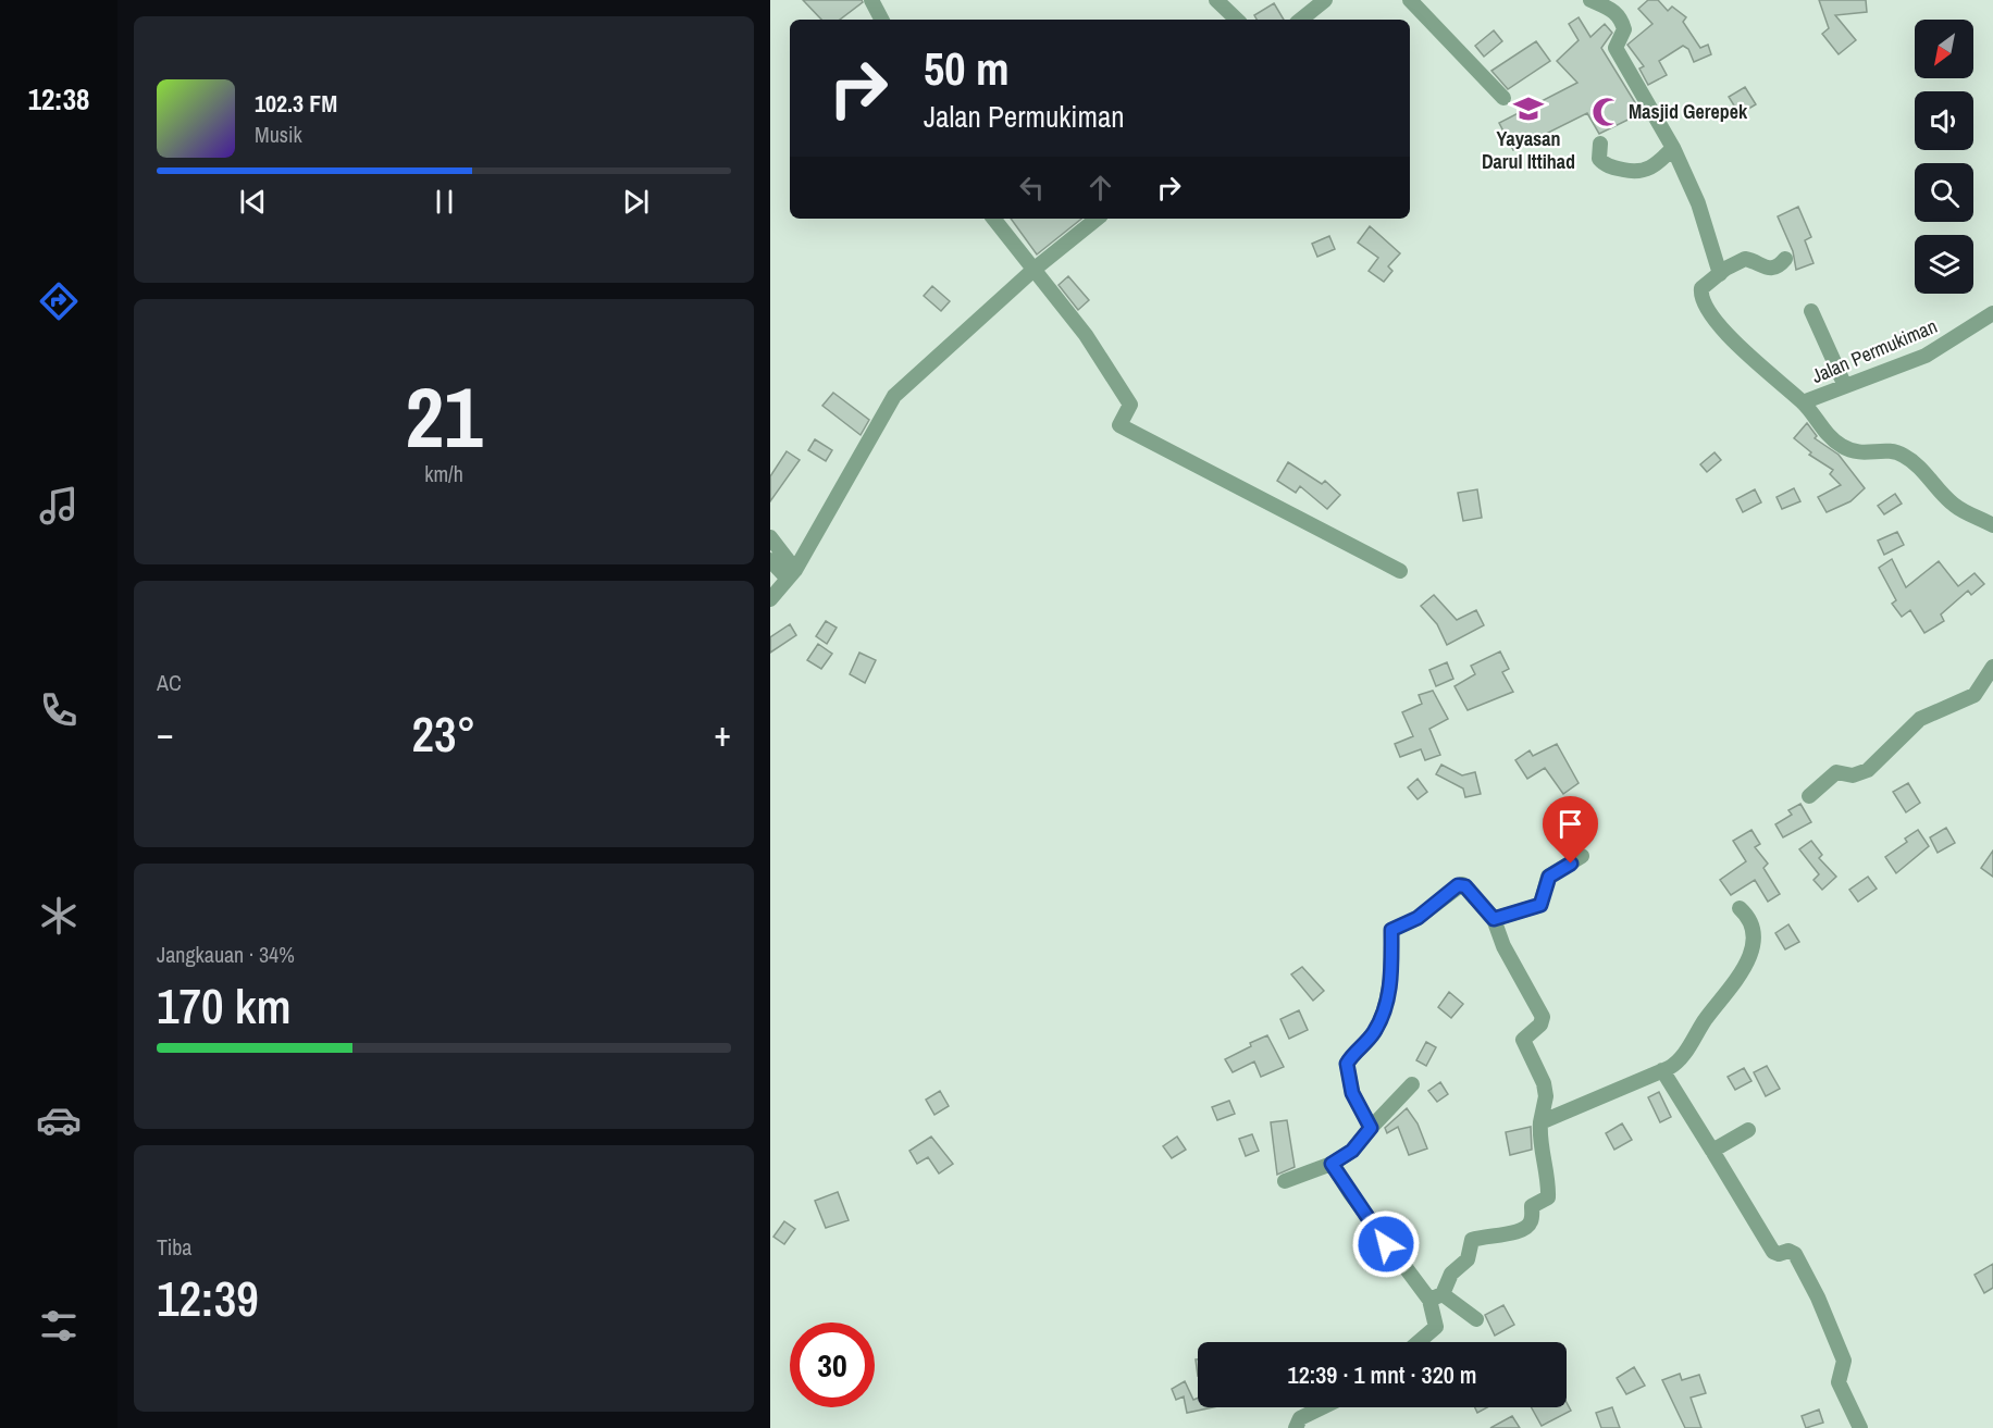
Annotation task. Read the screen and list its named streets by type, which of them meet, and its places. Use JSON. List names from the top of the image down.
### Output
{
  "streets": {
    "street": ["Jalan Permukiman"]
  },
  "places": {
    "school or university": ["Yayasan Darul Ittihad"],
    "mosque": ["Masjid Gerepek"]
  },
  "north": "bottom left",
  "page": {
    "tabs": "12:38",
    "turn": ["50 m", "Jalan Permukiman"],
    "song": ["102.3 FM", "Musik"],
    "tile": [
      ["21", "km/h"],
      "AC",
      ["Jangkauan · 34%", "170 km"],
      ["Tiba", "12:39"]
    ],
    "heat": ["−", "23°", "+"],
    "limit": "30",
    "trip": "12:39 · 1 mnt · 320 m"
  }
}
